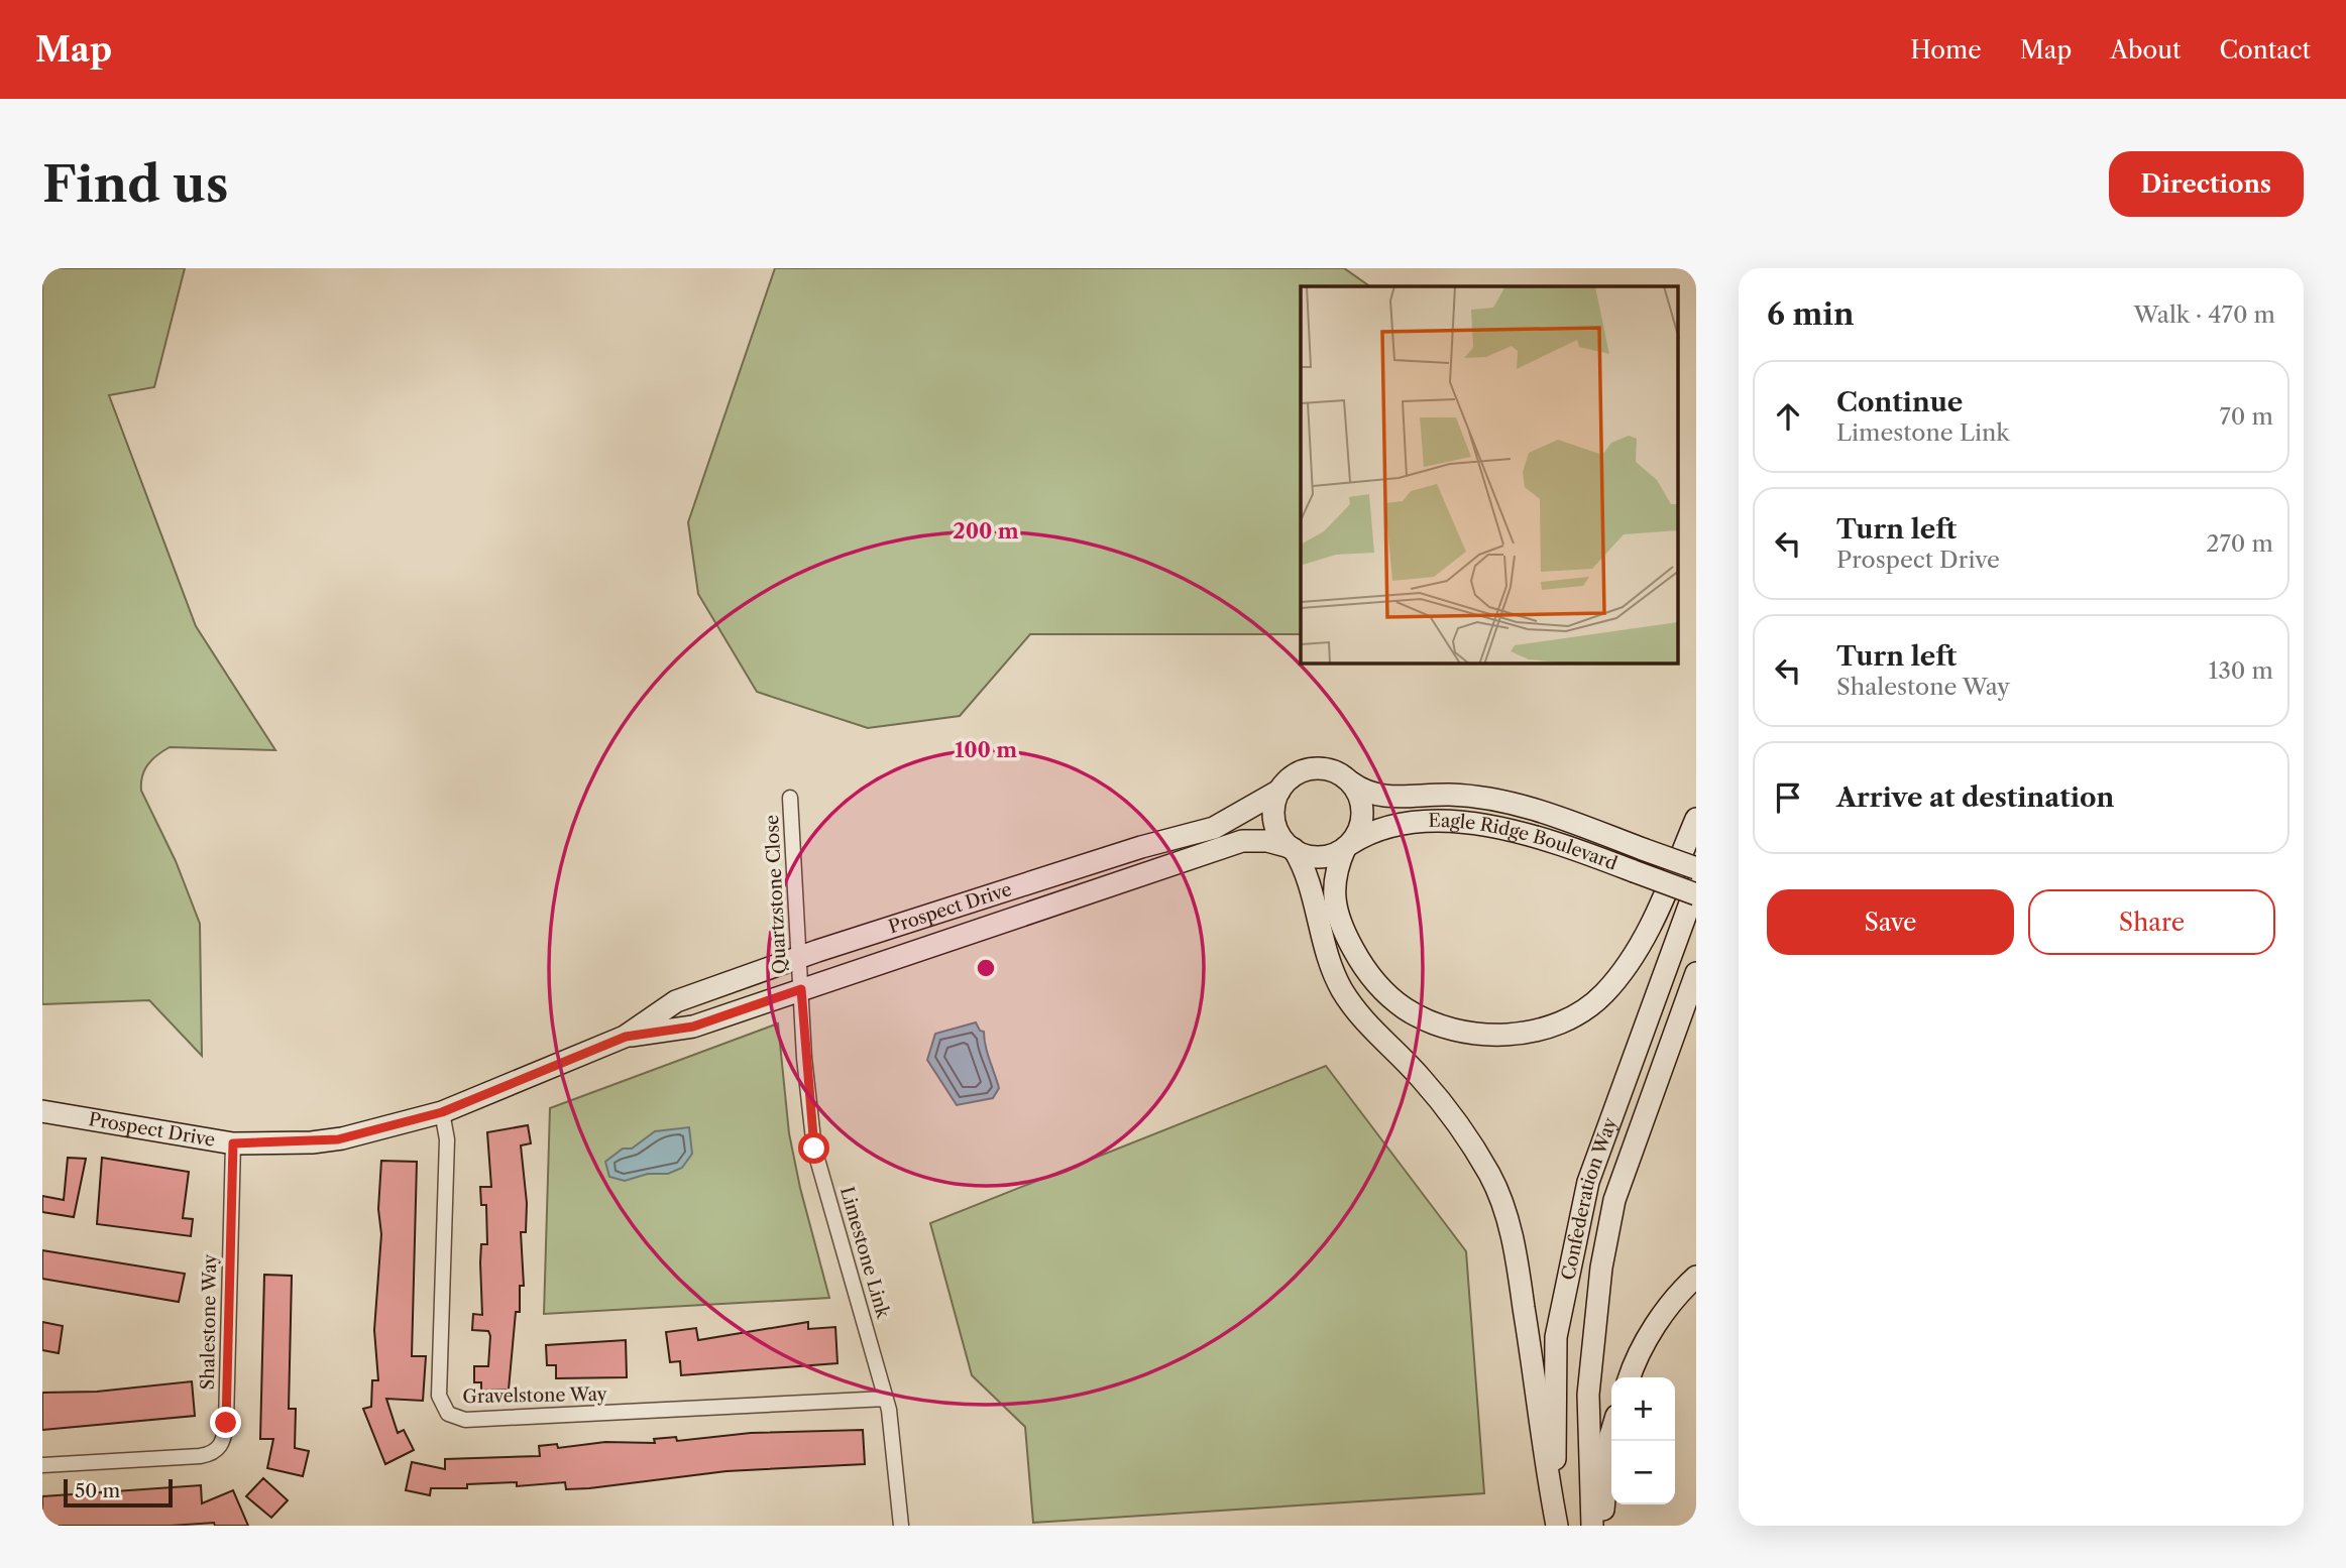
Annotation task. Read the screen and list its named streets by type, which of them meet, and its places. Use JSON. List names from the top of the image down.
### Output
{
  "streets": {
    "street": [
      "Eagle Ridge Boulevard",
      "Quartzstone Close",
      "Prospect Drive",
      "Confederation Way",
      "Limestone Link",
      "Shalestone Way",
      "Gravelstone Way"
    ]
  },
  "crossings": [
    ["Eagle Ridge Boulevard", "Prospect Drive"],
    ["Quartzstone Close", "Prospect Drive"],
    ["Quartzstone Close", "Limestone Link"],
    ["Prospect Drive", "Limestone Link"],
    ["Prospect Drive", "Shalestone Way"],
    ["Prospect Drive", "Gravelstone Way"],
    ["Limestone Link", "Gravelstone Way"]
  ],
  "scale_bar": "50 m",
  "page": {
    "header": "Map",
    "nav": [
      "Home",
      "Map",
      "About",
      "Contact"
    ],
    "buttons": [
      "Directions",
      ["Save", "Share"]
    ],
    "title": "Find us",
    "heading": ["6 min", "Walk · 470 m"],
    "list": [
      ["Continue", "Limestone Link", "70 m"],
      ["Turn left", "Prospect Drive", "270 m"],
      ["Turn left", "Shalestone Way", "130 m"],
      "Arrive at destination"
    ],
    "map_buttons": ["+", "−"],
    "scale": "50 m"
  },
  "rings": ["200 m", "100 m"]
}
